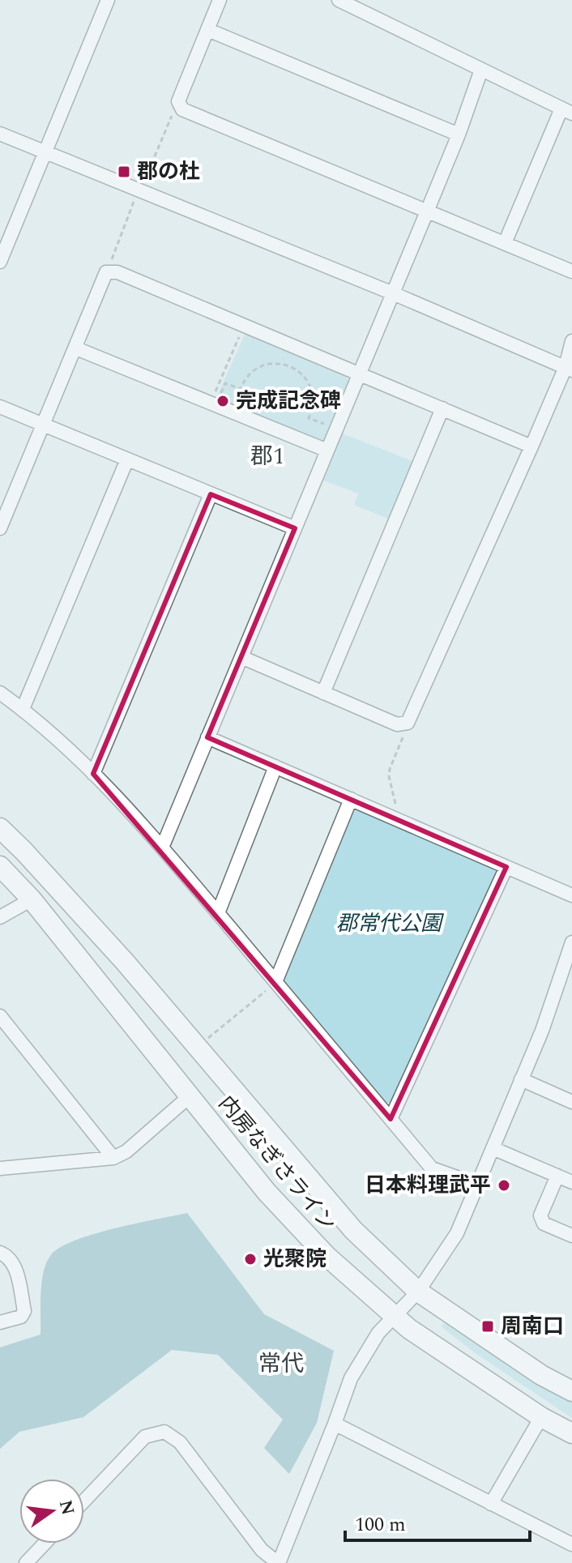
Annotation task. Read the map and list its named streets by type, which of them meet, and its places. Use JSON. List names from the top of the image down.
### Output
{
  "streets": {
    "highway": ["内房なぎさライン"]
  },
  "districts": ["郡1", "常代"],
  "parks": ["郡常代公園"],
  "places": {
    "transit": ["郡の杜", "周南口"],
    "other": ["完成記念碑", "日本料理武平", "光聚院"]
  },
  "scale_bar": "100 m",
  "north": "right"
}
